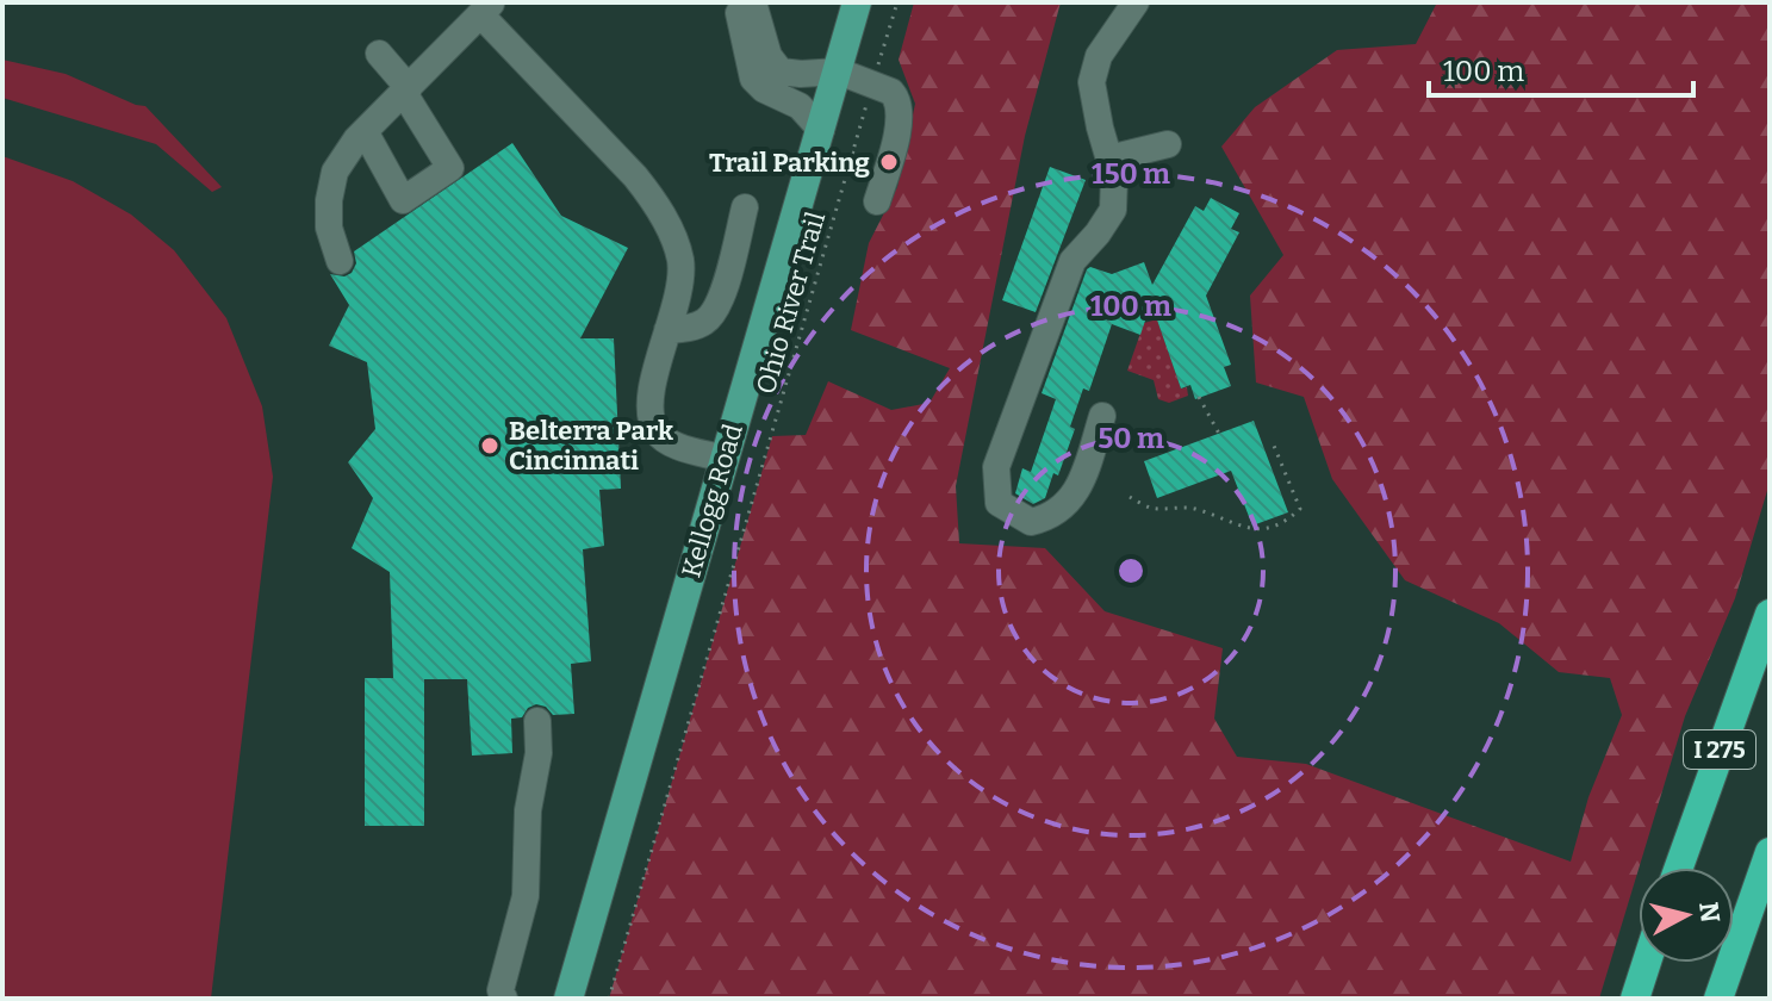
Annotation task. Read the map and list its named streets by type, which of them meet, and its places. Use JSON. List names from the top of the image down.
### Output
{
  "streets": {
    "highway": ["I 275"],
    "main road": ["Kellogg Road"],
    "path": ["Ohio River Trail"]
  },
  "places": ["Trail Parking", "Belterra Park Cincinnati"],
  "scale_bar": "100 m",
  "north": "right",
  "rings": ["150 m", "100 m", "50 m"]
}
